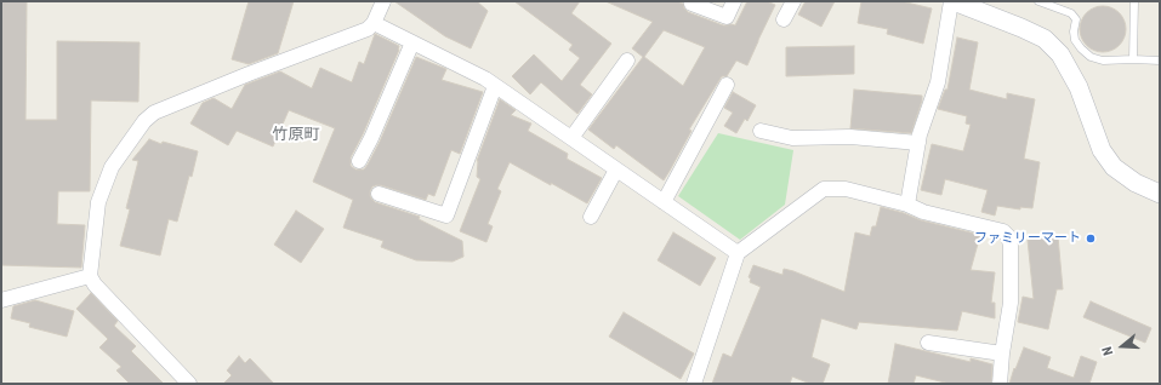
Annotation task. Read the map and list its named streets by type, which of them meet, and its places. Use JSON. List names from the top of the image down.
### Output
{
  "districts": ["竹原町"],
  "places": ["ファミリーマート"],
  "north": "left"
}
